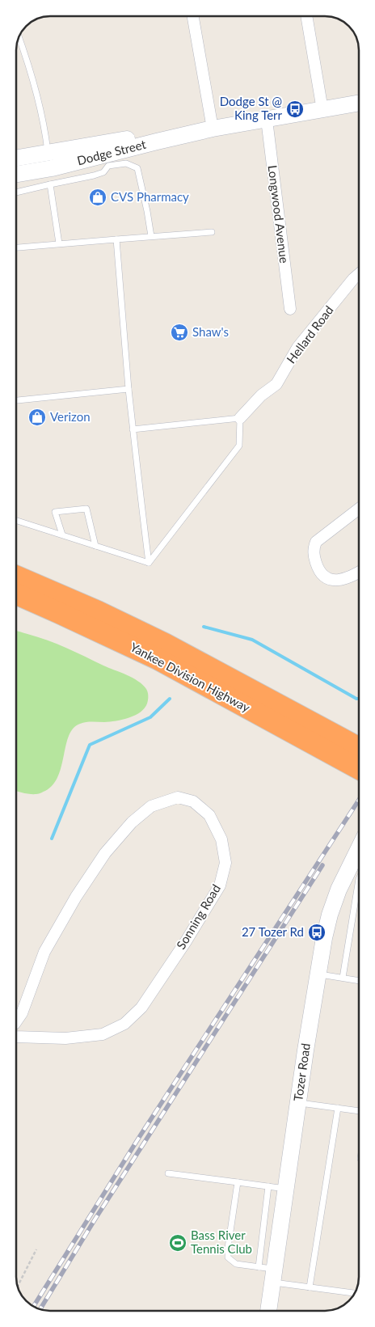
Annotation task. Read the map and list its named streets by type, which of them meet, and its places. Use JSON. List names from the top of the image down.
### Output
{
  "streets": {
    "highway": ["Yankee Division Highway"],
    "main road": ["Dodge Street", "Tozer Road"],
    "street": ["Longwood Avenue", "Hellard Road", "Sonning Road"]
  },
  "crossings": [
    ["Dodge Street", "Longwood Avenue"]
  ],
  "places": {
    "bus stop": ["Dodge St @ King Terr", "27 Tozer Rd"],
    "shop": ["CVS Pharmacy", "Verizon"],
    "supermarket": ["Shaw's"],
    "sports": ["Bass River Tennis Club"]
  }
}
